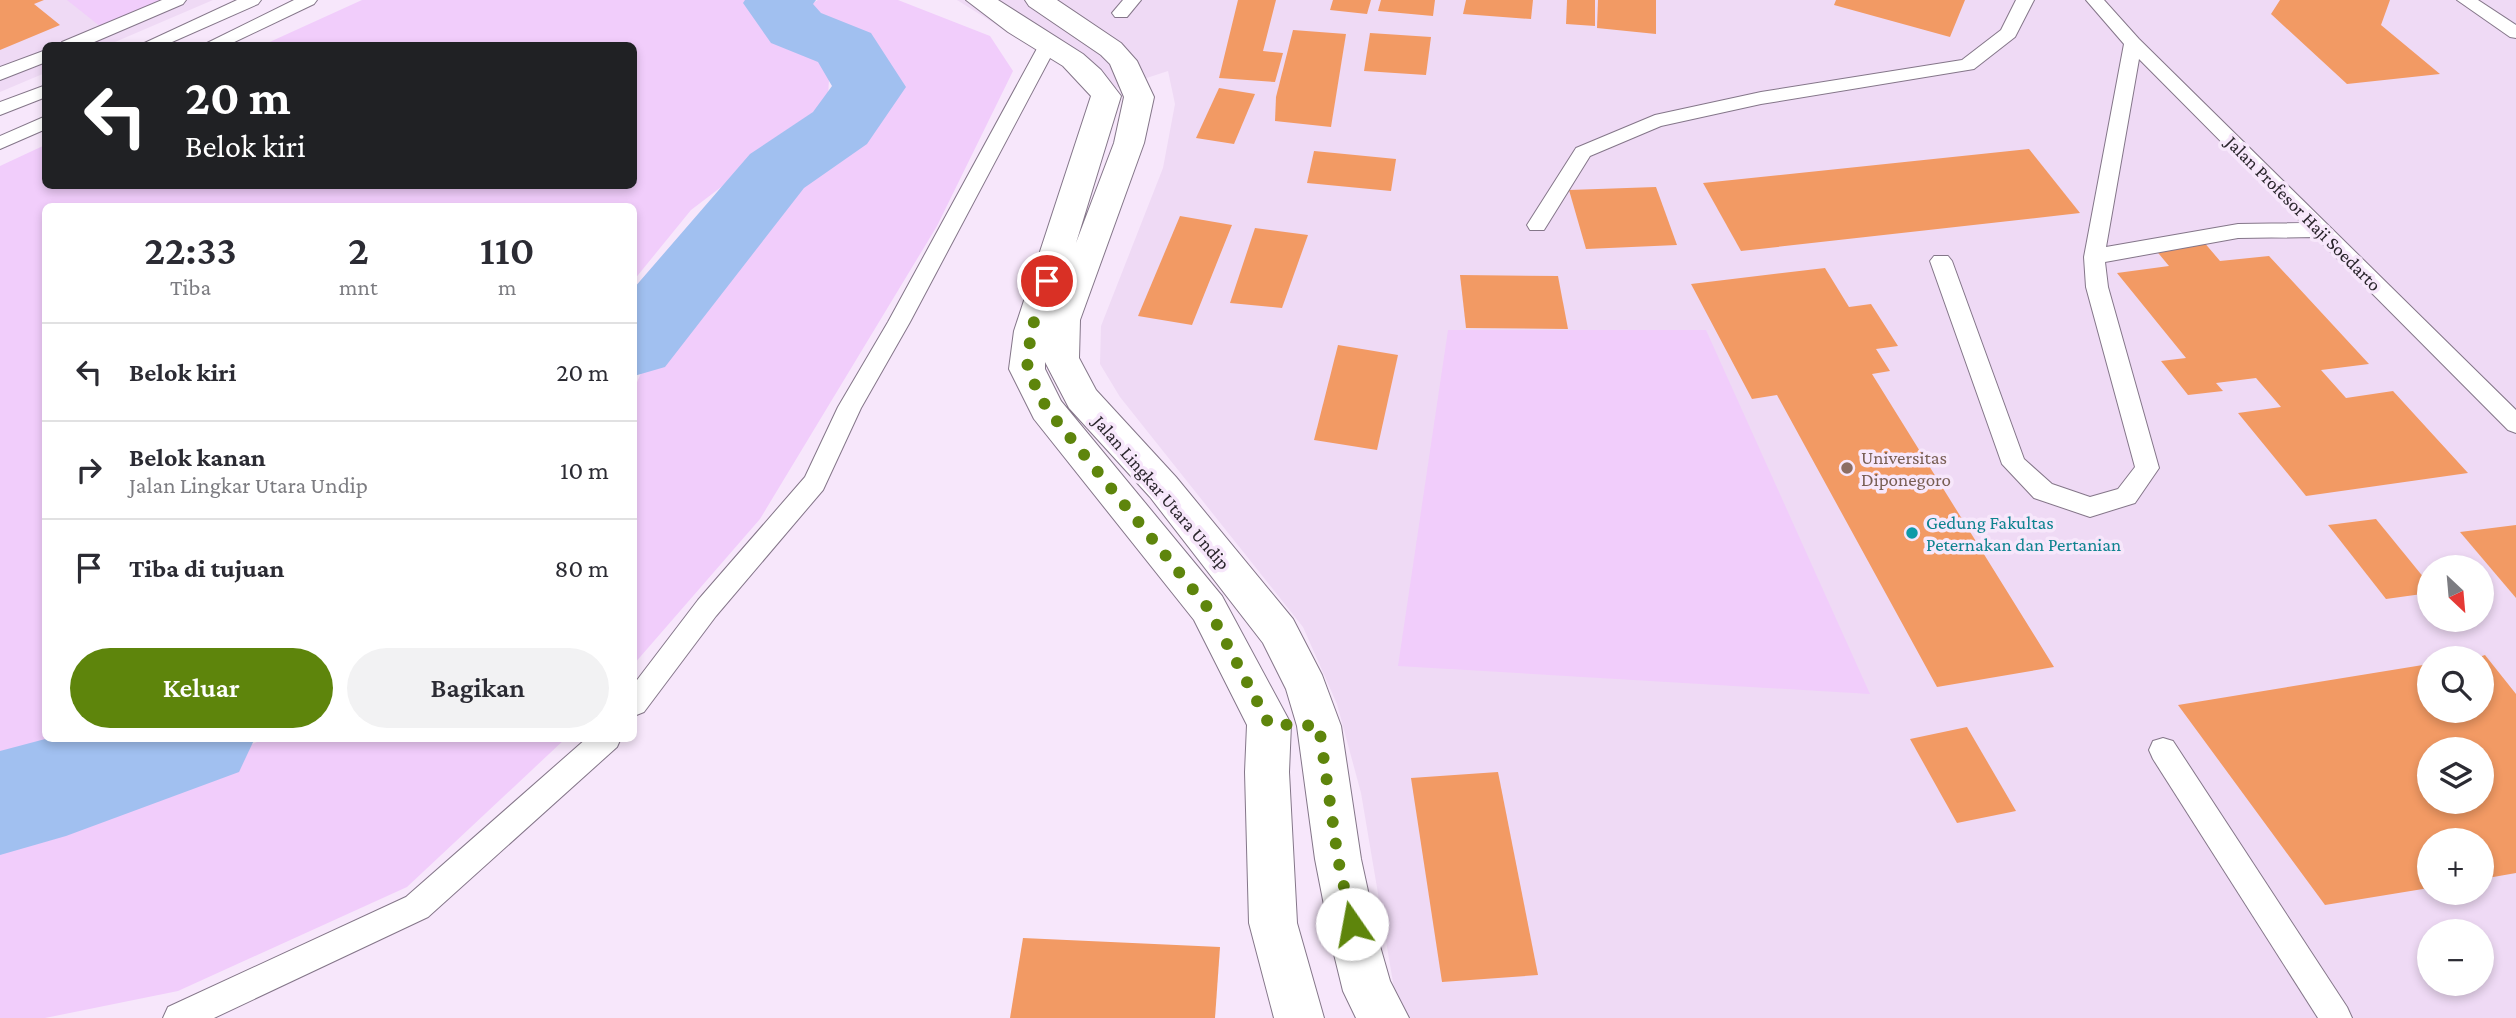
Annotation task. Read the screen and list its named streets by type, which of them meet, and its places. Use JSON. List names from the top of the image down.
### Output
{
  "streets": {
    "street": ["Jalan Lingkar Utara Undip"],
    "lane": ["Jalan Profesor Haji Soedarto"]
  },
  "places": ["Universitas Diponegoro", "Gedung Fakultas Peternakan dan Pertanian"],
  "north": "bottom right",
  "page": {
    "turn": ["20 m", "Belok kiri"],
    "eta": [
      "22:33",
      "Tiba",
      "2",
      "mnt",
      "110",
      "m"
    ],
    "list": [
      {
        "name": "Belok kiri",
        "value": "20 m"
      },
      {
        "name": "Belok kanan",
        "note": "Jalan Lingkar Utara Undip",
        "value": "10 m"
      },
      {
        "name": "Tiba di tujuan",
        "value": "80 m"
      }
    ],
    "map_buttons": ["+", "−"],
    "buttons": ["Keluar", "Bagikan"]
  }
}
